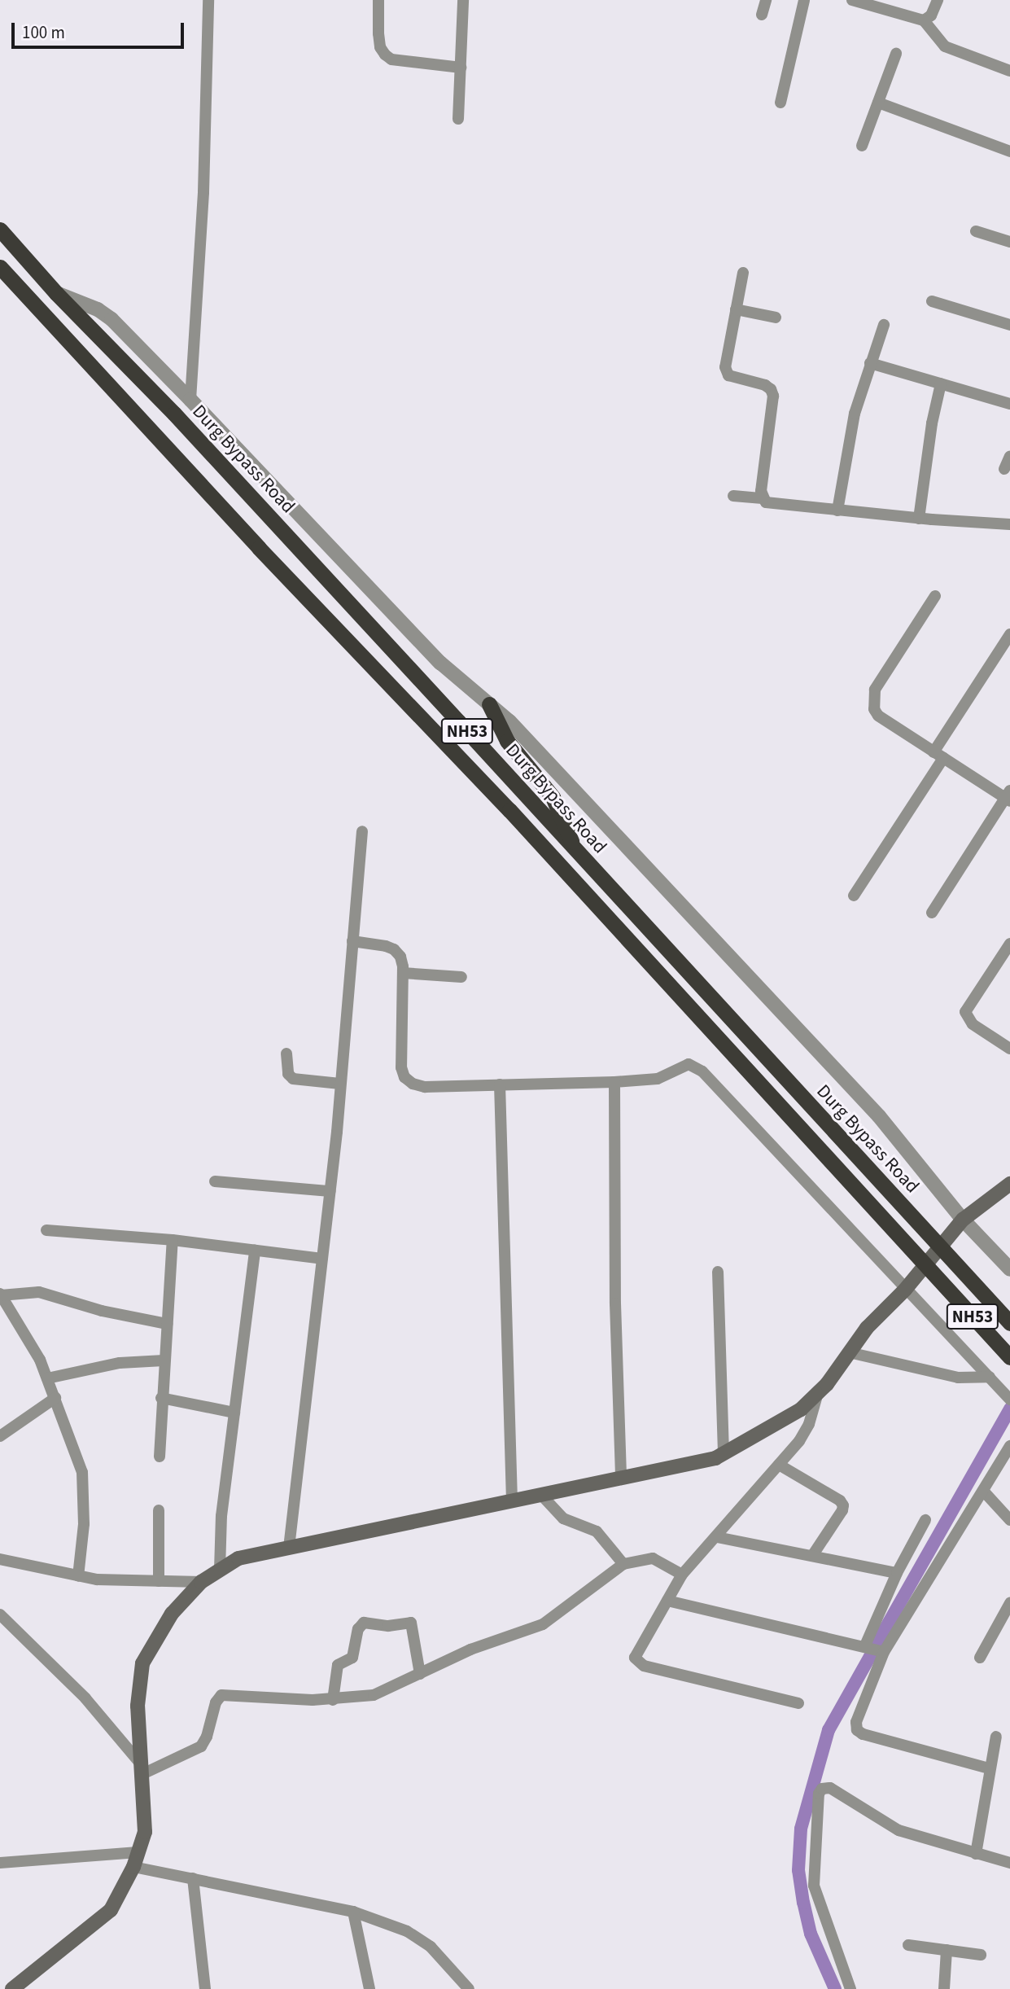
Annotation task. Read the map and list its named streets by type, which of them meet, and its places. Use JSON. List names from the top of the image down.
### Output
{
  "streets": {
    "highway": ["Durg Bypass Road", "NH53"]
  },
  "scale_bar": "100 m"
}
